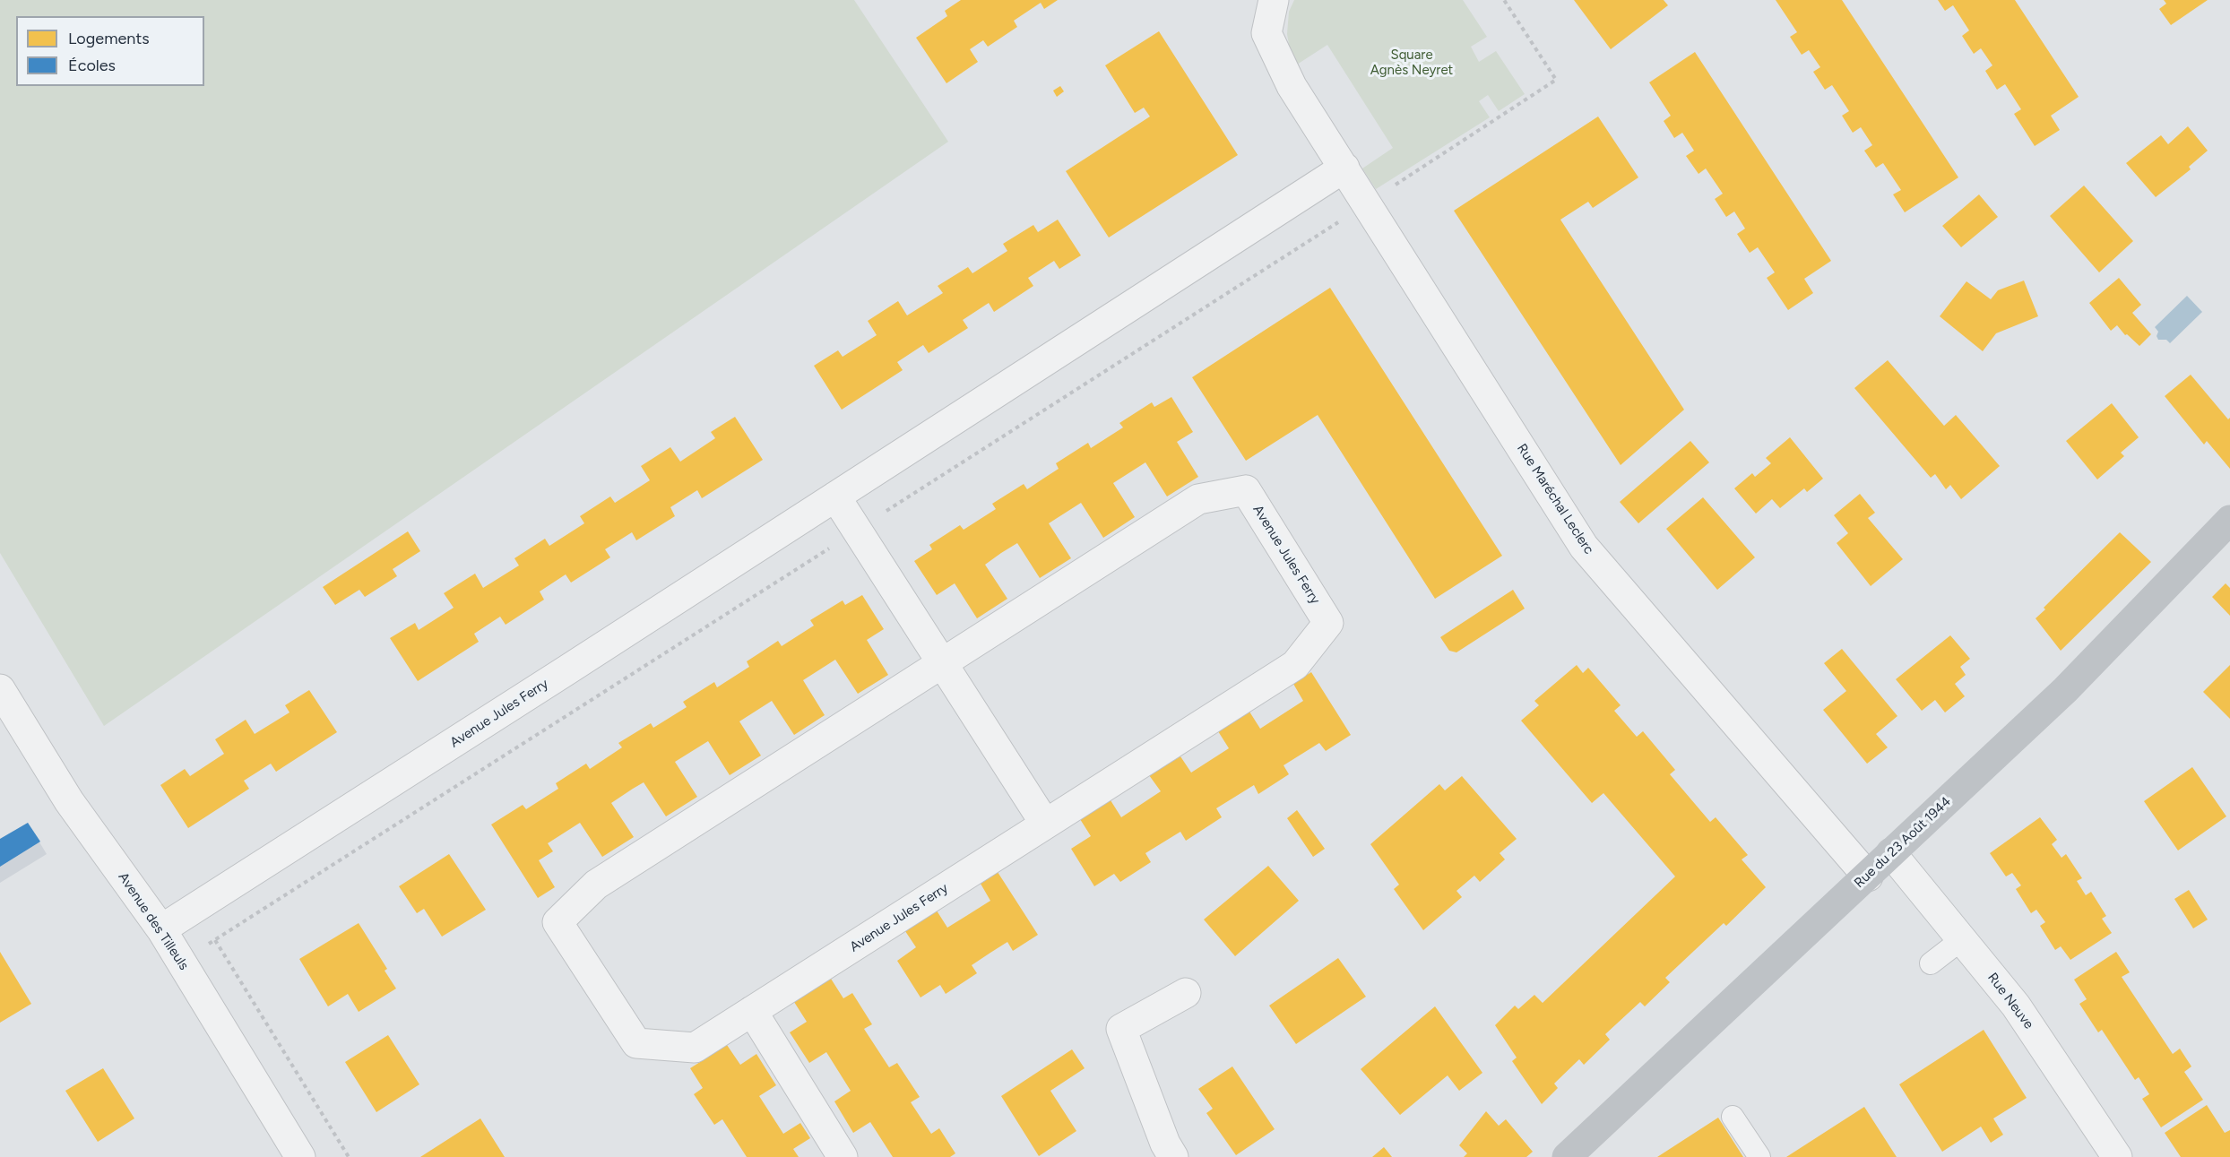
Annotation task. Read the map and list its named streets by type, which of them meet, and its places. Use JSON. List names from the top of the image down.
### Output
{
  "streets": {
    "main road": ["Rue du 23 Août 1944"],
    "street": [
      "Rue Maréchal Leclerc",
      "Avenue Jules Ferry",
      "Avenue des Tilleuls",
      "Rue Neuve"
    ]
  },
  "crossings": [
    ["Rue Maréchal Leclerc", "Avenue Jules Ferry"],
    ["Rue Maréchal Leclerc", "Rue du 23 Août 1944"],
    ["Avenue Jules Ferry", "Avenue des Tilleuls"],
    ["Rue du 23 Août 1944", "Rue Neuve"]
  ],
  "parks": ["Square Agnès Neyret"],
  "legend": ["Logements", "Écoles"]
}
